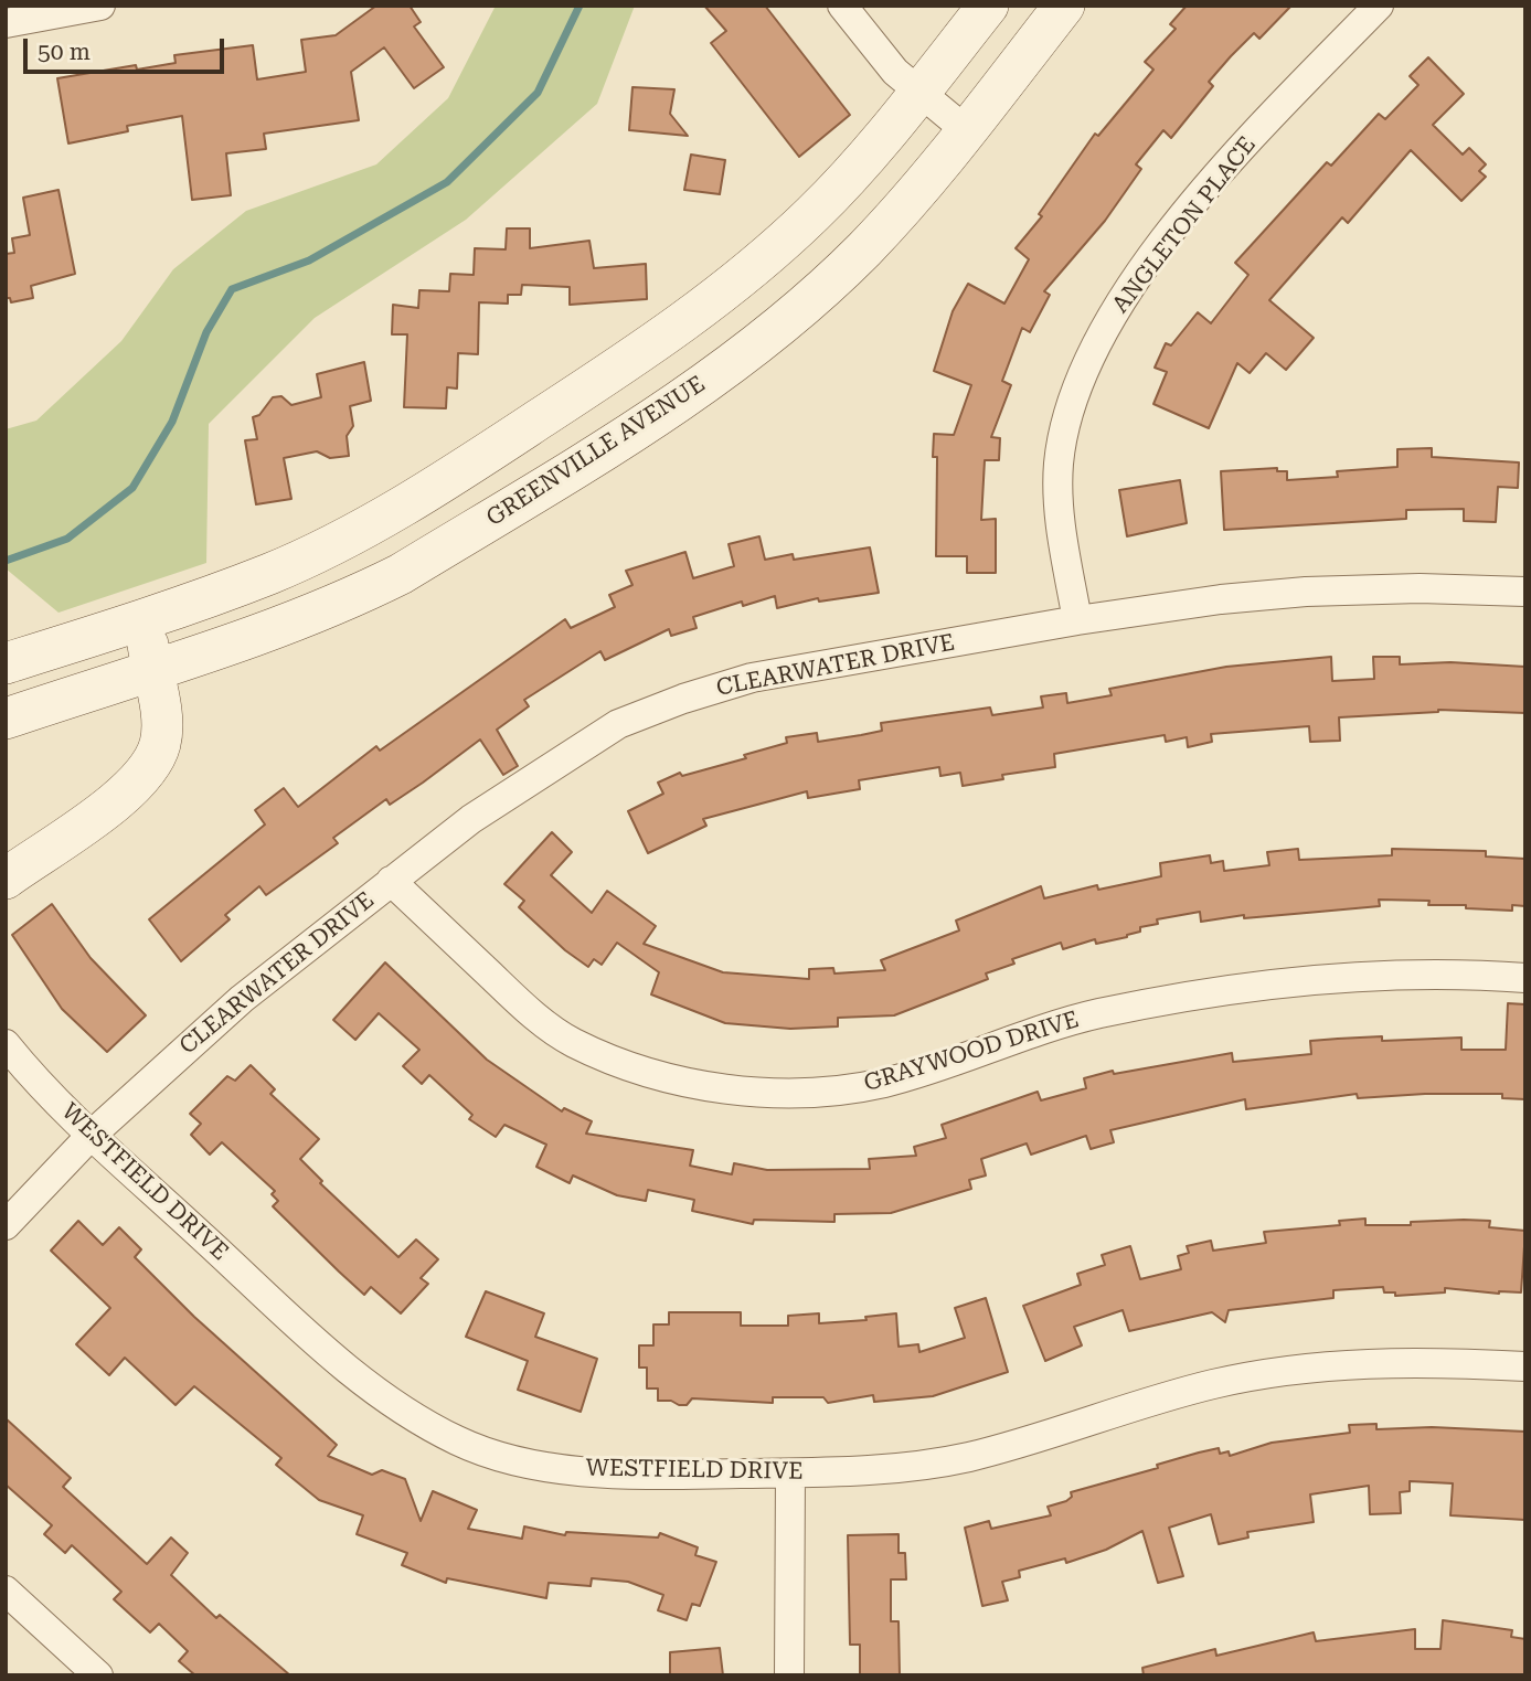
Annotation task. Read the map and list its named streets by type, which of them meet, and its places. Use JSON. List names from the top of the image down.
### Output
{
  "streets": {
    "main road": ["GREENVILLE AVENUE"],
    "street": [
      "ANGLETON PLACE",
      "CLEARWATER DRIVE",
      "GRAYWOOD DRIVE",
      "WESTFIELD DRIVE"
    ]
  },
  "crossings": [
    ["ANGLETON PLACE", "CLEARWATER DRIVE"],
    ["CLEARWATER DRIVE", "GRAYWOOD DRIVE"],
    ["CLEARWATER DRIVE", "WESTFIELD DRIVE"]
  ],
  "scale_bar": "50 m"
}
